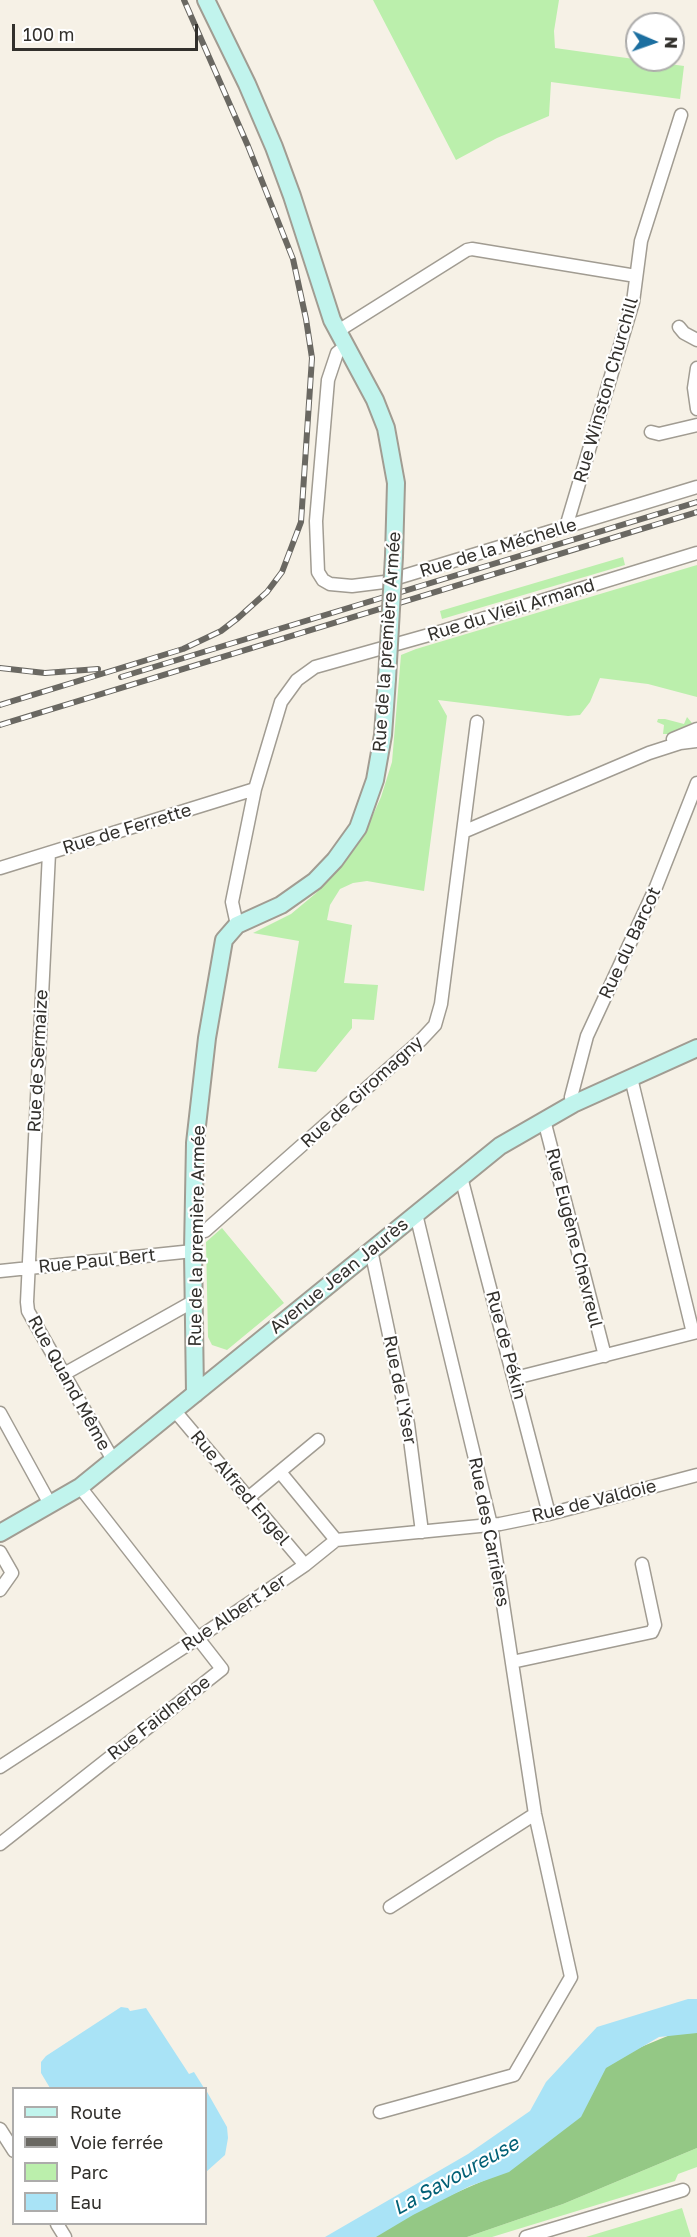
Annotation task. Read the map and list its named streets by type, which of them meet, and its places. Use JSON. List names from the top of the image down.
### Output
{
  "streets": {
    "main road": ["Rue de la première Armée", "Avenue Jean Jaurès"],
    "street": [
      "Rue Winston Churchill",
      "Rue de la Méchelle",
      "Rue du Vieil Armand",
      "Rue de Ferrette",
      "Rue du Barcot",
      "Rue de Sermaize",
      "Rue de Giromagny",
      "Rue Eugène Chevreul",
      "Rue Paul Bert",
      "Rue de Pékin",
      "Rue Quand Même",
      "Rue de l'Yser",
      "Rue Alfred Engel",
      "Rue de Valdoie",
      "Rue des Carrières",
      "Rue Albert 1er",
      "Rue Faidherbe"
    ]
  },
  "crossings": [
    ["Rue Winston Churchill", "Rue de la Méchelle"],
    ["Rue de la Méchelle", "Rue de la première Armée"],
    ["Rue du Vieil Armand", "Rue de la première Armée"],
    ["Rue du Vieil Armand", "Rue de Ferrette"],
    ["Rue de la première Armée", "Rue de Giromagny"],
    ["Rue de la première Armée", "Rue Paul Bert"],
    ["Rue de la première Armée", "Avenue Jean Jaurès"],
    ["Rue de Ferrette", "Rue de Sermaize"],
    ["Rue du Barcot", "Avenue Jean Jaurès"],
    ["Rue de Sermaize", "Rue Paul Bert"],
    ["Rue de Sermaize", "Rue Quand Même"],
    ["Rue Eugène Chevreul", "Avenue Jean Jaurès"],
    ["Rue Paul Bert", "Rue Quand Même"],
    ["Avenue Jean Jaurès", "Rue de Pékin"],
    ["Avenue Jean Jaurès", "Rue Quand Même"],
    ["Avenue Jean Jaurès", "Rue de l'Yser"],
    ["Avenue Jean Jaurès", "Rue Alfred Engel"],
    ["Avenue Jean Jaurès", "Rue des Carrières"],
    ["Avenue Jean Jaurès", "Rue Faidherbe"],
    ["Rue de Pékin", "Rue de Valdoie"],
    ["Rue Alfred Engel", "Rue Albert 1er"],
    ["Rue de Valdoie", "Rue des Carrières"],
    ["Rue Albert 1er", "Rue Faidherbe"]
  ],
  "water": ["La Savoureuse"],
  "legend": [
    "Route",
    "Voie ferrée",
    "Parc",
    "Eau"
  ],
  "scale_bar": "100 m",
  "north": "right"
}
